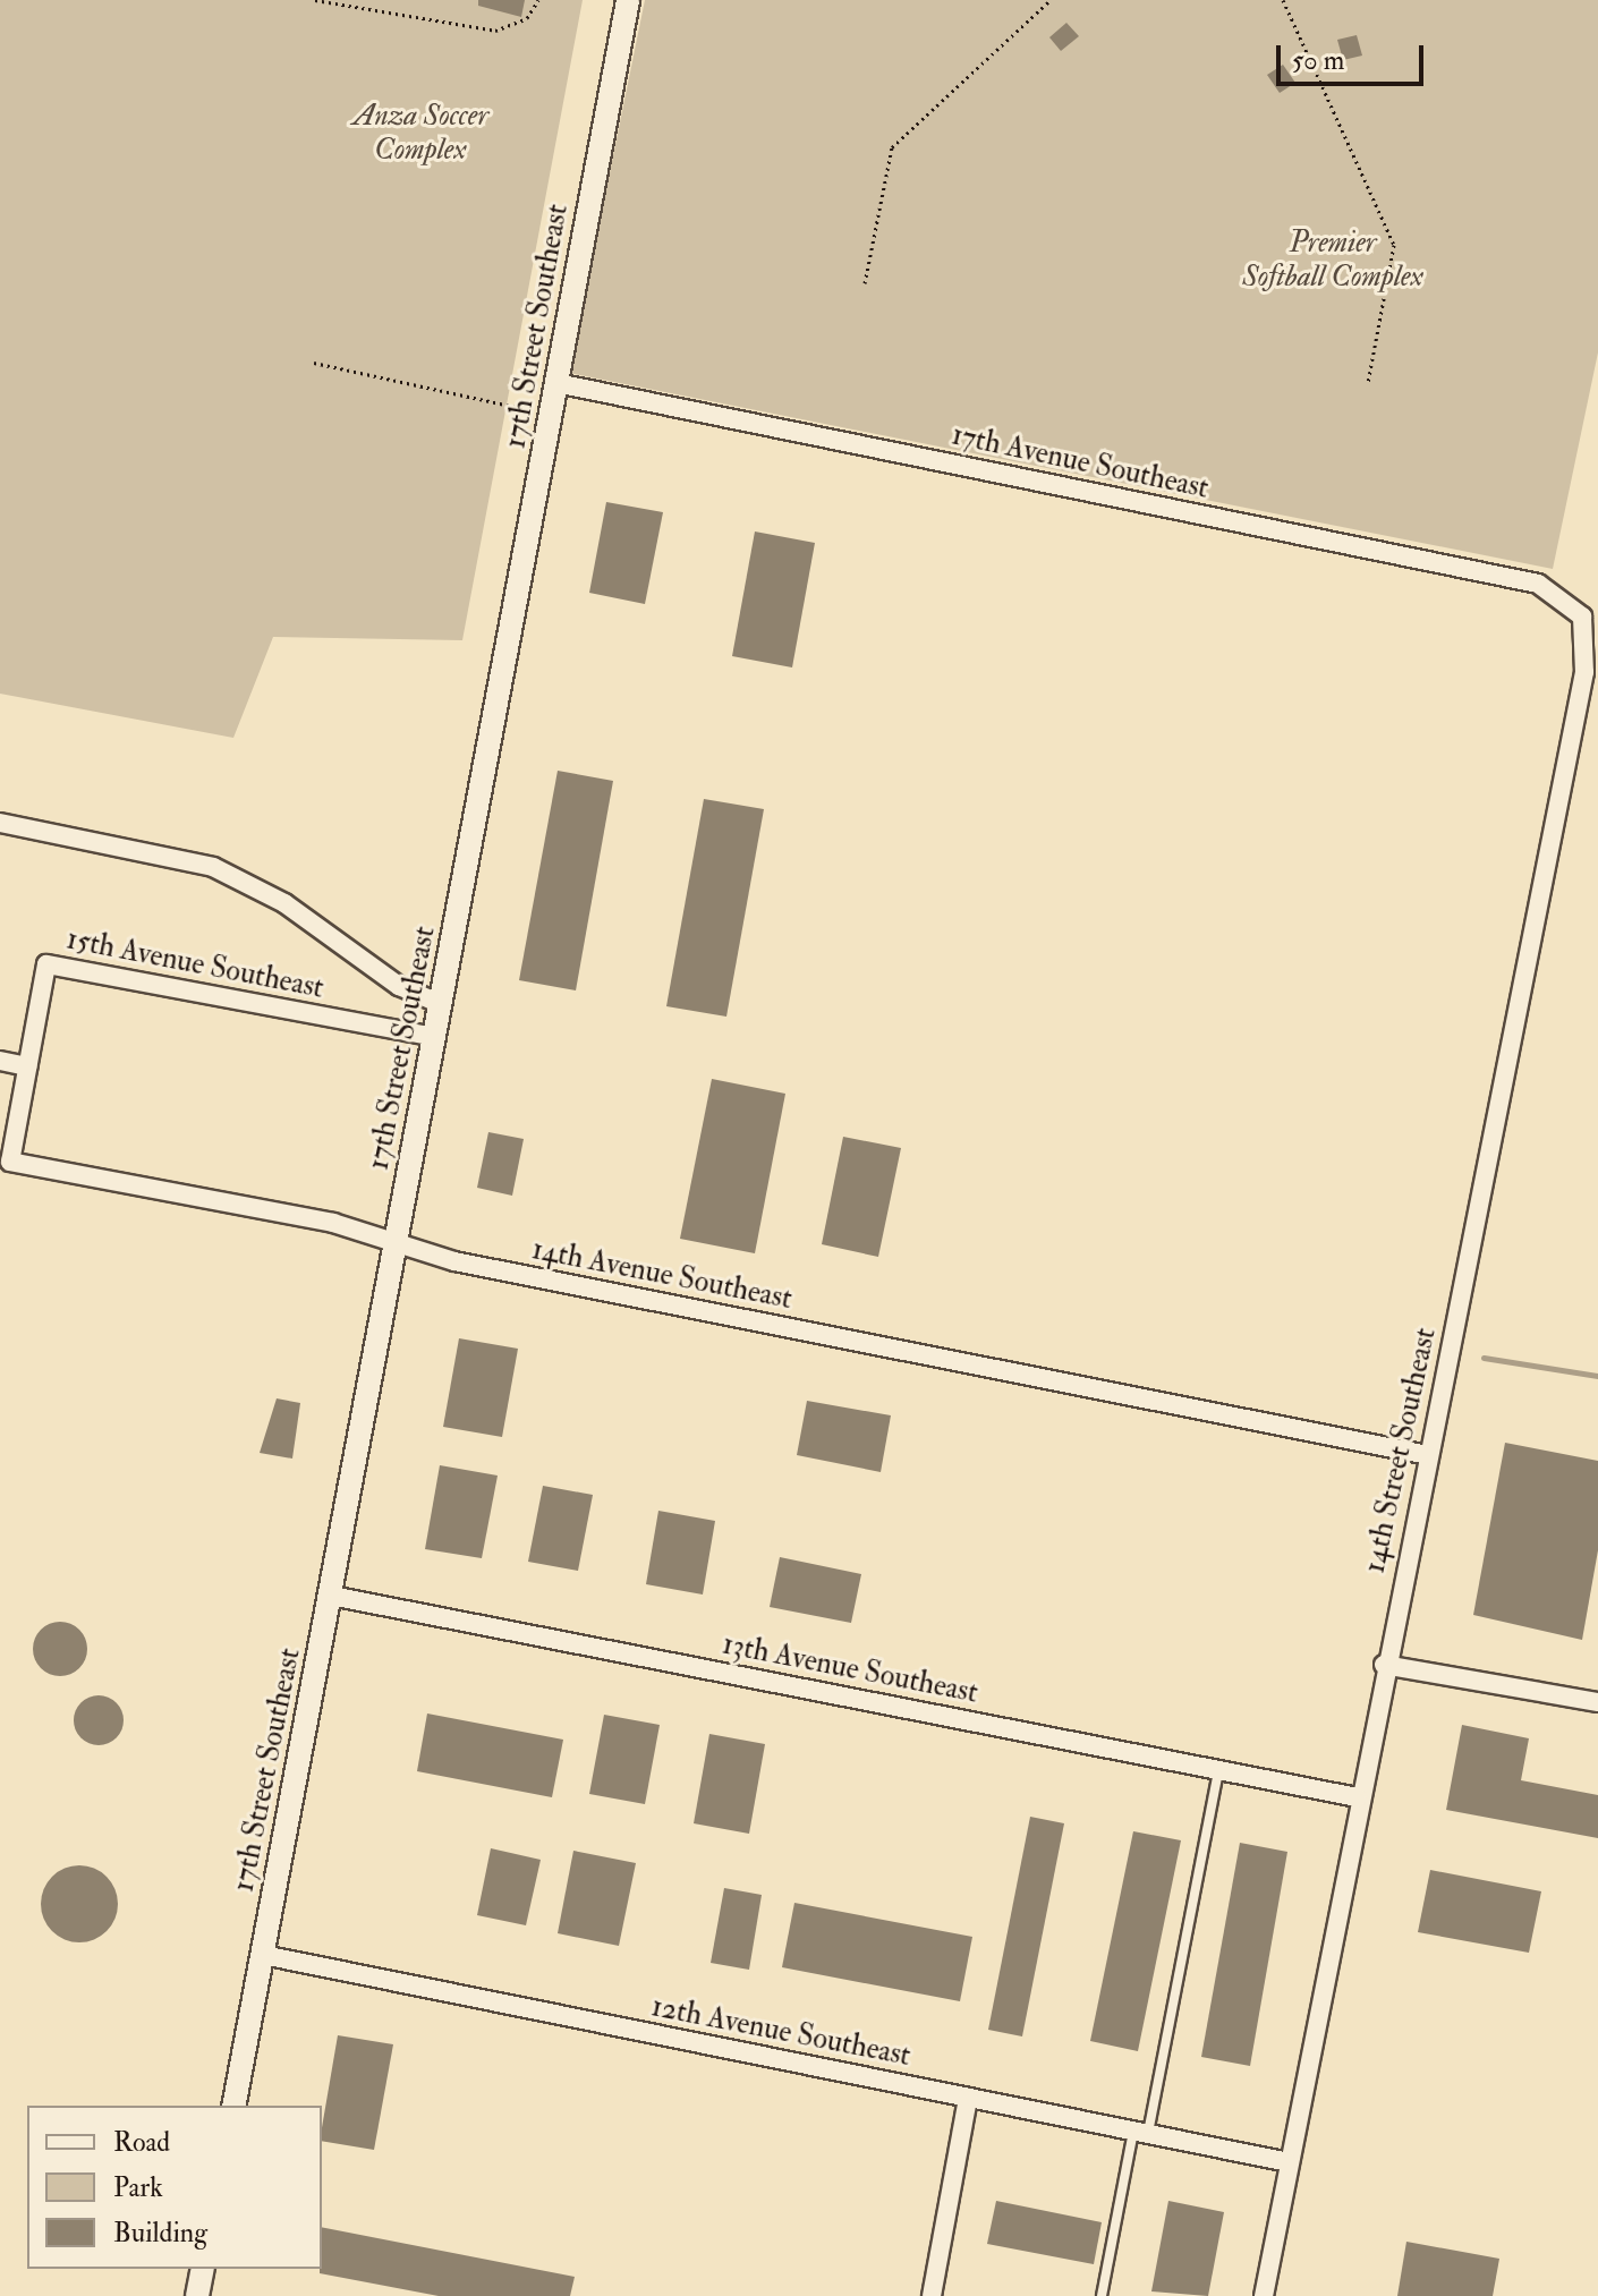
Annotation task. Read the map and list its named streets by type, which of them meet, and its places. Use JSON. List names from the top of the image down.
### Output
{
  "streets": {
    "street": [
      "17th Street Southeast",
      "17th Avenue Southeast",
      "15th Avenue Southeast",
      "14th Avenue Southeast",
      "14th Street Southeast",
      "13th Avenue Southeast",
      "12th Avenue Southeast"
    ]
  },
  "crossings": [
    ["17th Street Southeast", "17th Avenue Southeast"],
    ["17th Street Southeast", "15th Avenue Southeast"],
    ["17th Street Southeast", "14th Avenue Southeast"],
    ["17th Street Southeast", "13th Avenue Southeast"],
    ["17th Street Southeast", "12th Avenue Southeast"],
    ["17th Avenue Southeast", "14th Street Southeast"],
    ["15th Avenue Southeast", "14th Avenue Southeast"],
    ["14th Avenue Southeast", "14th Street Southeast"],
    ["14th Street Southeast", "13th Avenue Southeast"],
    ["14th Street Southeast", "12th Avenue Southeast"]
  ],
  "parks": ["Anza Soccer Complex", "Premier Softball Complex"],
  "legend": ["Road", "Park", "Building"],
  "scale_bar": "50 m"
}
